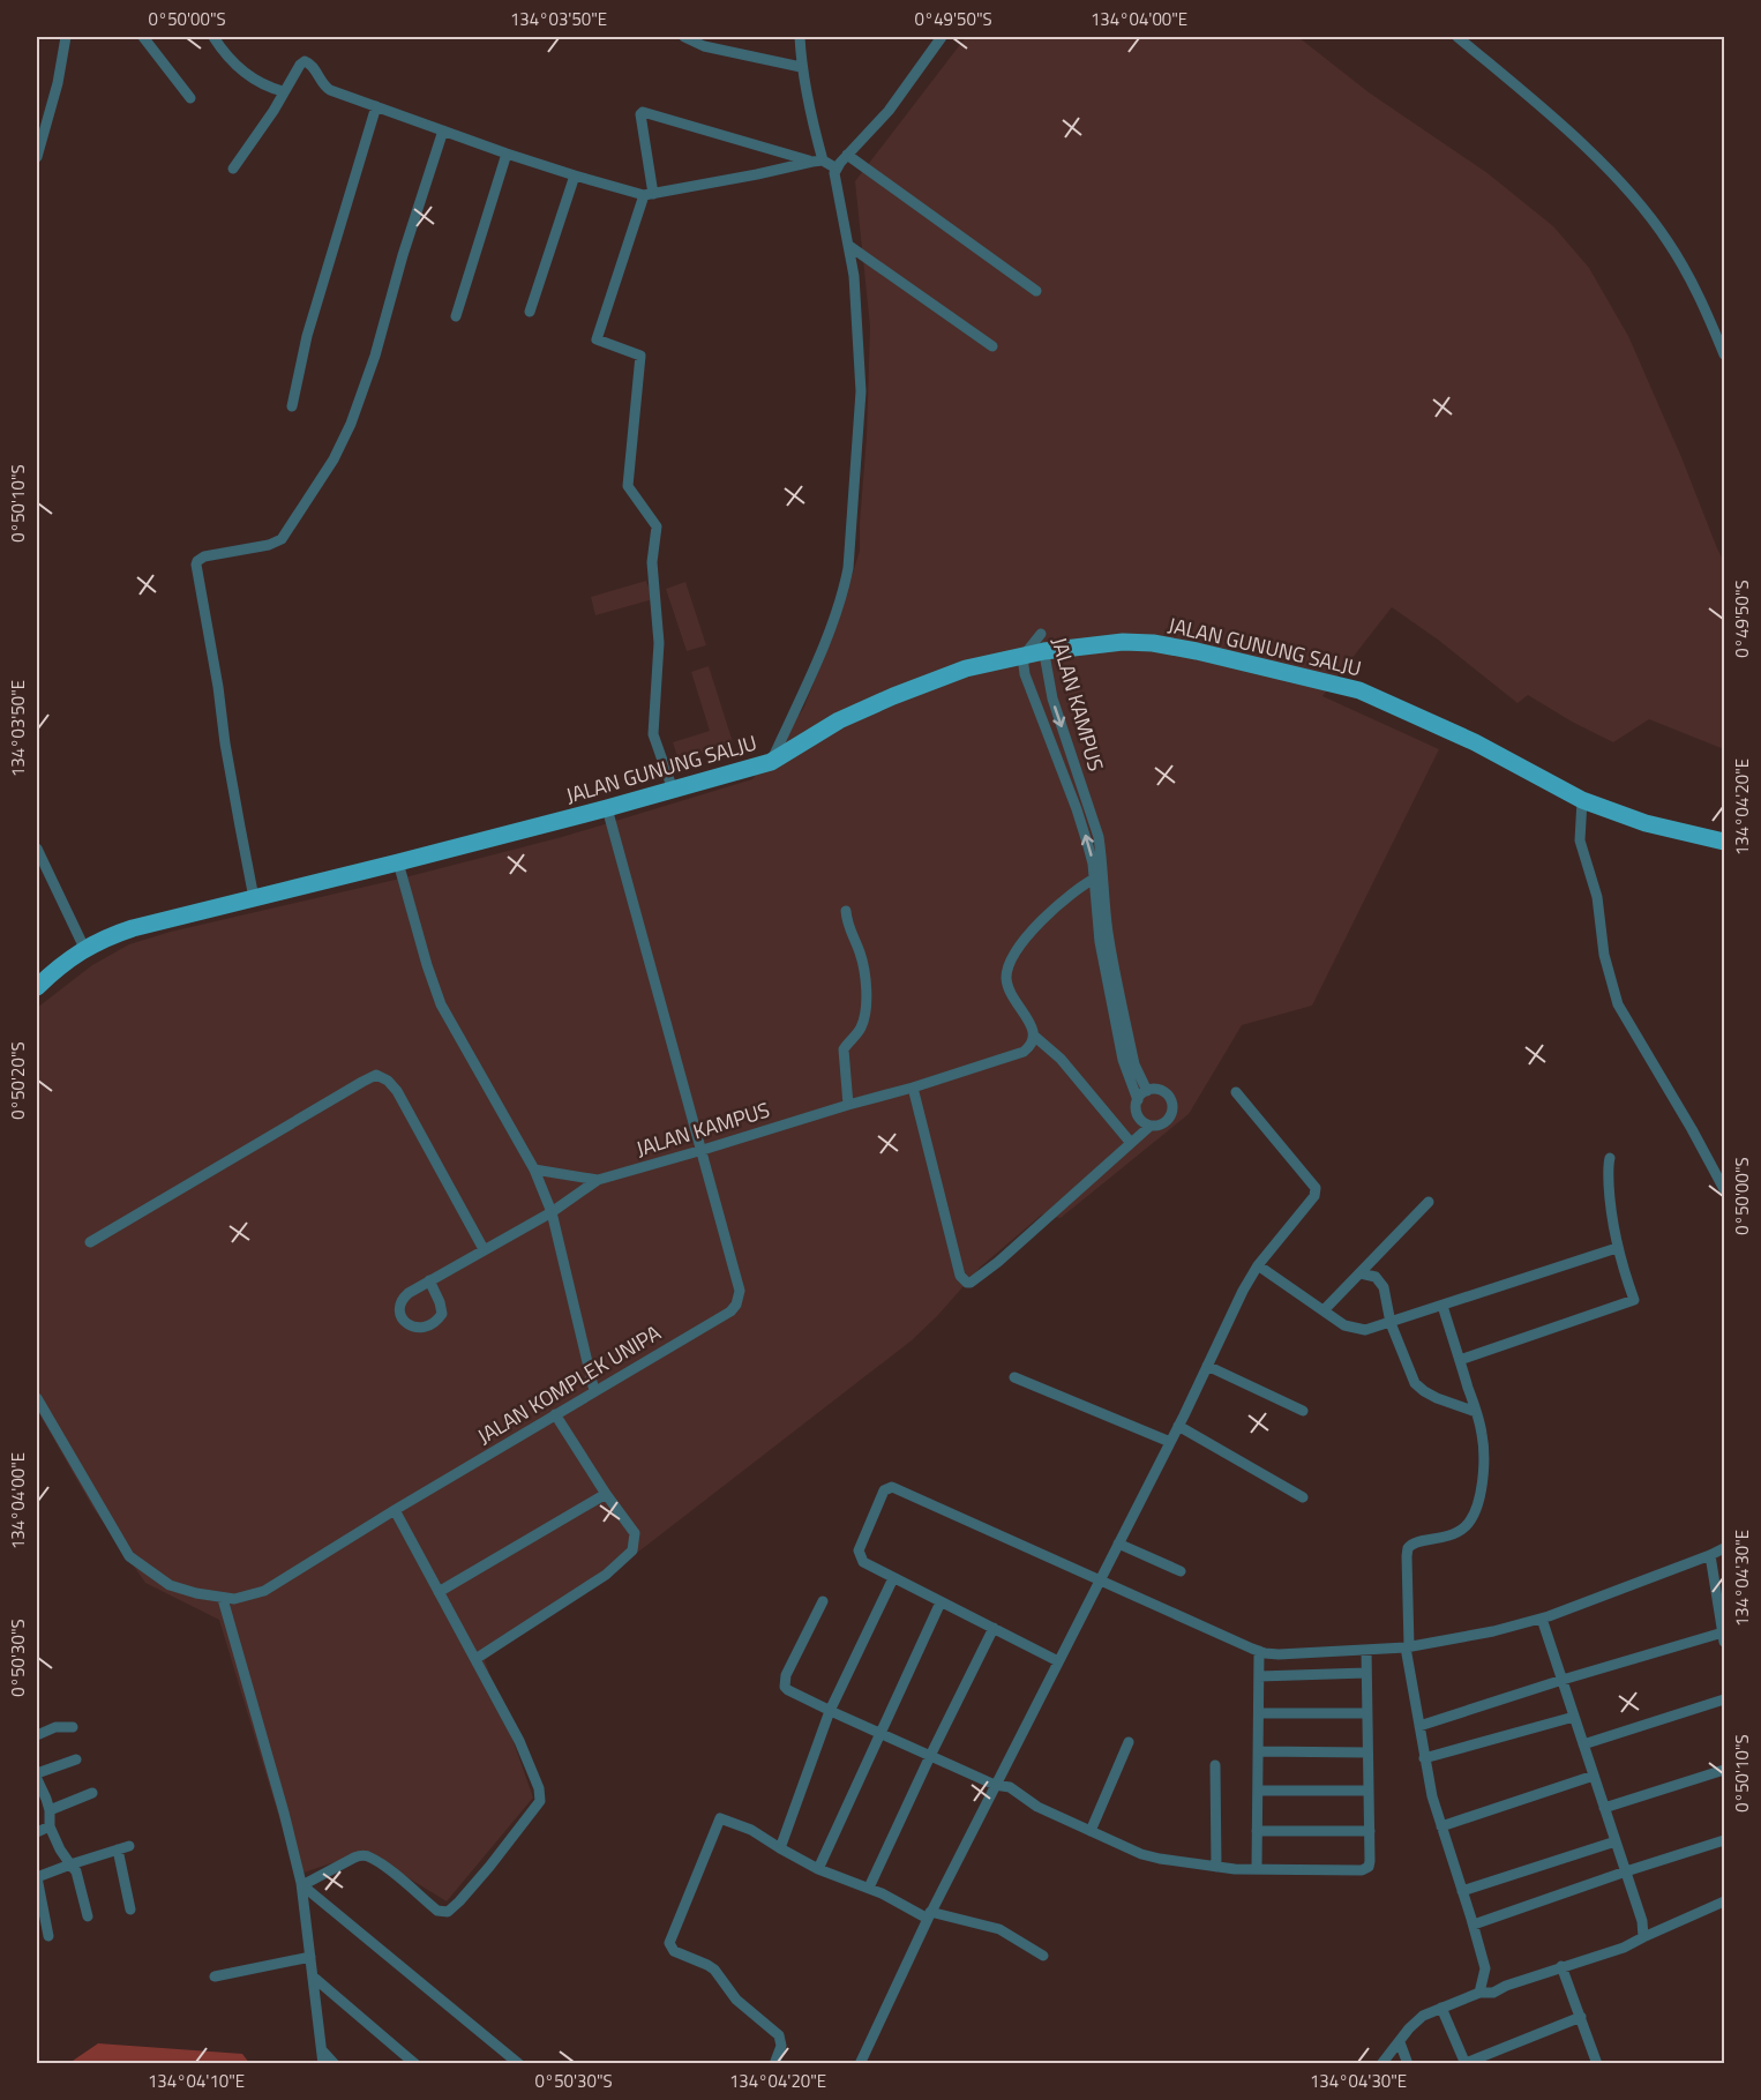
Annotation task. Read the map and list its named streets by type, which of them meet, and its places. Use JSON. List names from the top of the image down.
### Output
{
  "streets": {
    "main road": ["JALAN GUNUNG SALJU"],
    "street": ["JALAN KAMPUS", "JALAN KOMPLEK UNIPA"]
  },
  "crossings": [
    ["JALAN GUNUNG SALJU", "JALAN KAMPUS"],
    ["JALAN GUNUNG SALJU", "JALAN KOMPLEK UNIPA"],
    ["JALAN KAMPUS", "JALAN KOMPLEK UNIPA"]
  ],
  "coordinates": [
    "0°50'00\"S",
    "134°03'50\"E",
    "0°49'50\"S",
    "134°04'00\"E",
    "0°50'10\"S",
    "134°04'20\"E",
    "0°50'20\"S",
    "134°04'30\"E",
    "0°50'30\"S",
    "134°04'10\"E"
  ]
}
